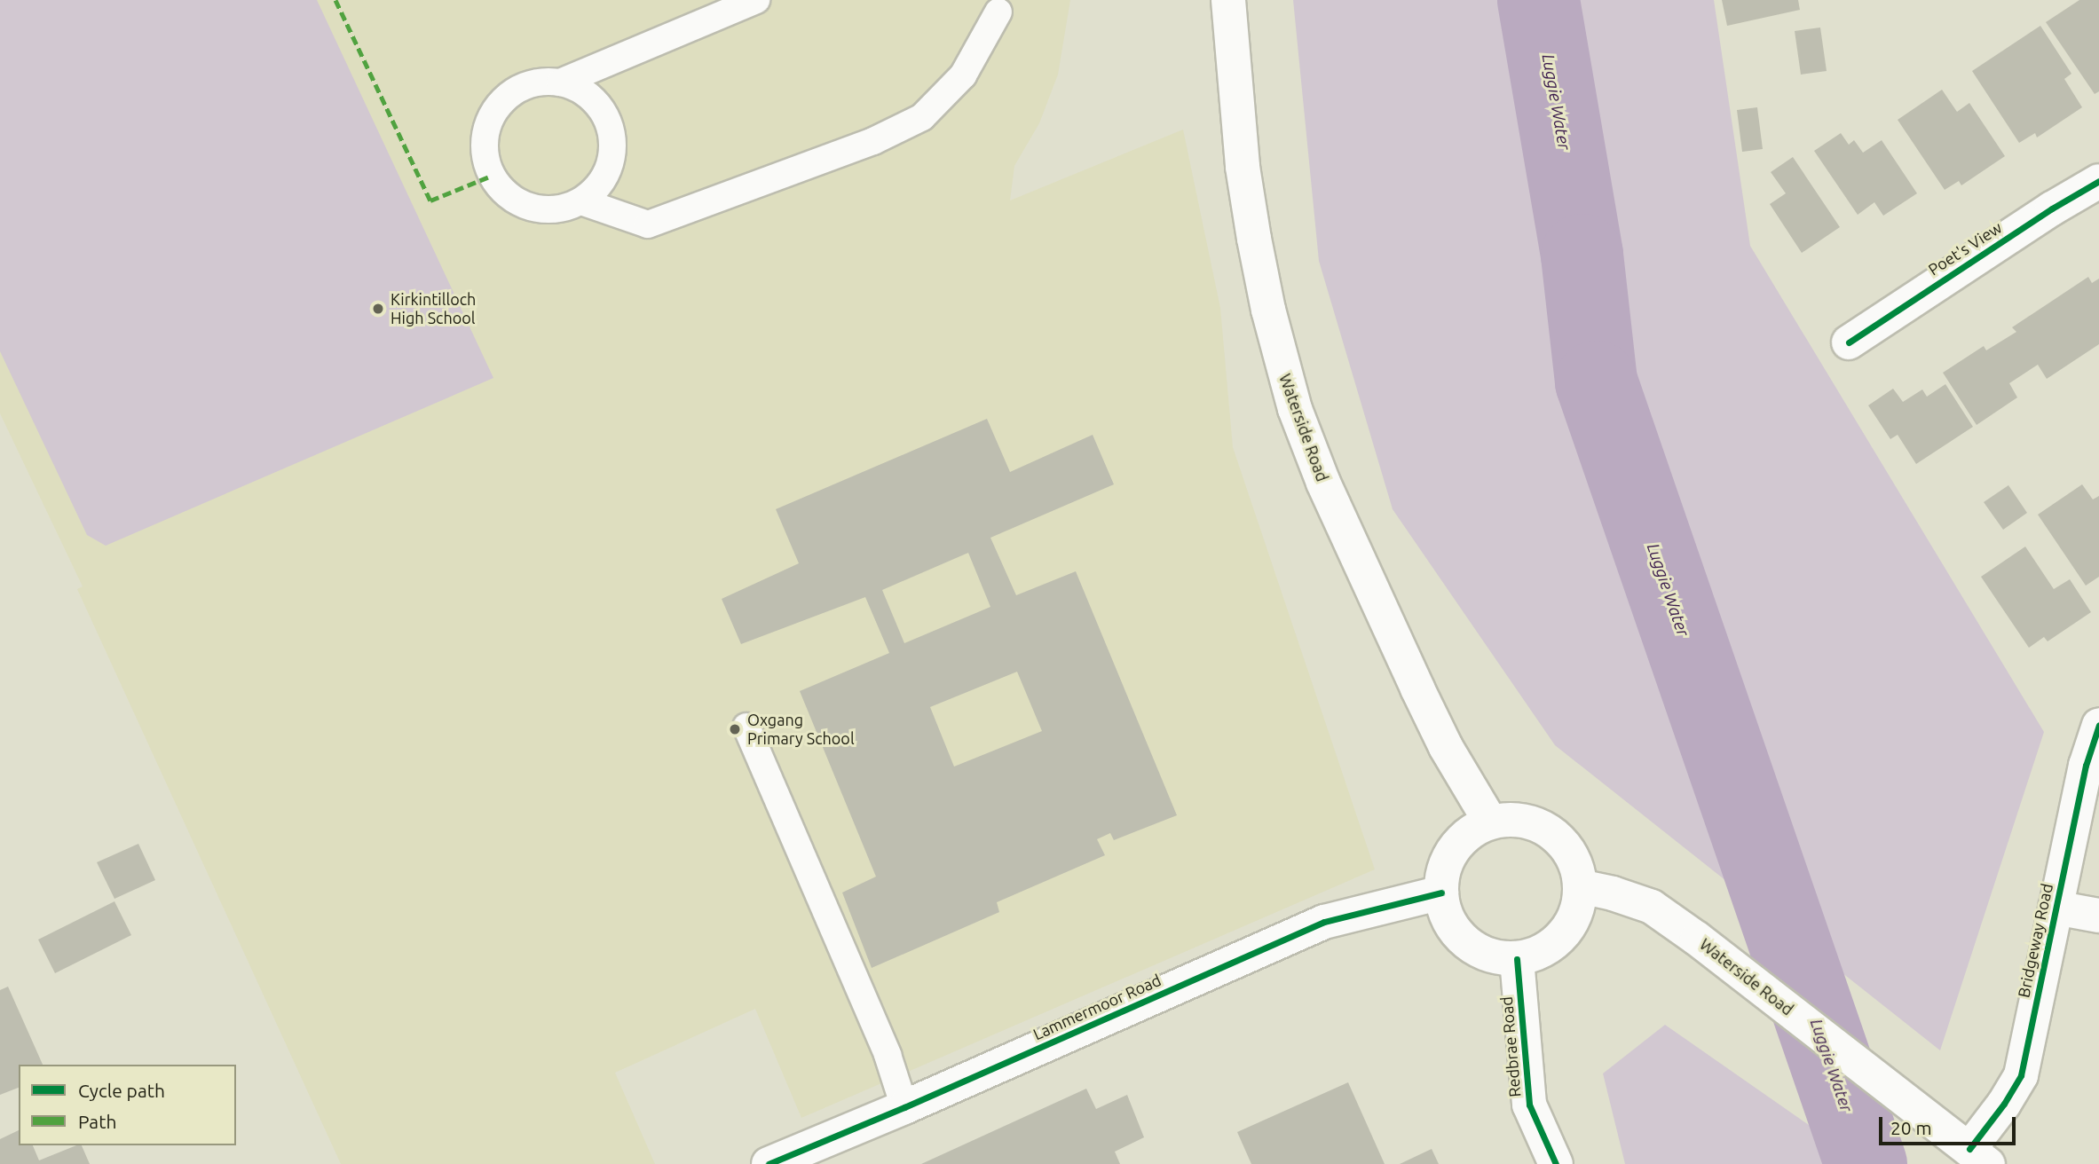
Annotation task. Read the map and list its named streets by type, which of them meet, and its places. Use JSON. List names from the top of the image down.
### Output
{
  "streets": {
    "main road": [
      "Poet's View",
      "Waterside Road",
      "Bridgeway Road",
      "Lammermoor Road",
      "Redbrae Road"
    ]
  },
  "crossings": [
    ["Waterside Road", "Bridgeway Road"],
    ["Waterside Road", "Lammermoor Road"],
    ["Waterside Road", "Redbrae Road"],
    ["Lammermoor Road", "Redbrae Road"]
  ],
  "water": ["Luggie Water"],
  "places": ["Kirkintilloch High School", "Oxgang Primary School"],
  "legend": ["Cycle path", "Path"],
  "scale_bar": "20 m"
}
